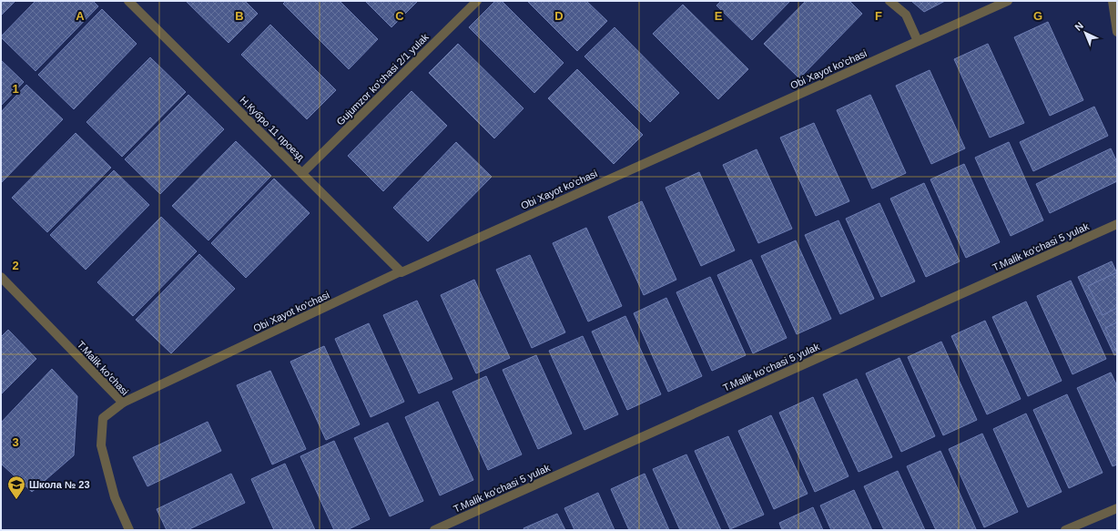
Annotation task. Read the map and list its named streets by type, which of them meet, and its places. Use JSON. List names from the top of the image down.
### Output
{
  "streets": {
    "street": [
      "Obi Xayot ko'chasi",
      "Gujumzor ko'chasi 2/1 yulak",
      "Н.Кубро 11 проезд",
      "T.Malik ko'chasi 5 yulak",
      "T.Malik ko'chasi"
    ]
  },
  "crossings": [
    ["Obi Xayot ko'chasi", "Н.Кубро 11 проезд"],
    ["Obi Xayot ko'chasi", "T.Malik ko'chasi"],
    ["Gujumzor ko'chasi 2/1 yulak", "Н.Кубро 11 проезд"]
  ],
  "places": {
    "school or university": ["Школа № 23"]
  },
  "north": "top left",
  "grid": {
    "columns": [
      "A",
      "B",
      "C",
      "D",
      "E",
      "F",
      "G"
    ],
    "rows": ["1", "2", "3"]
  }
}
